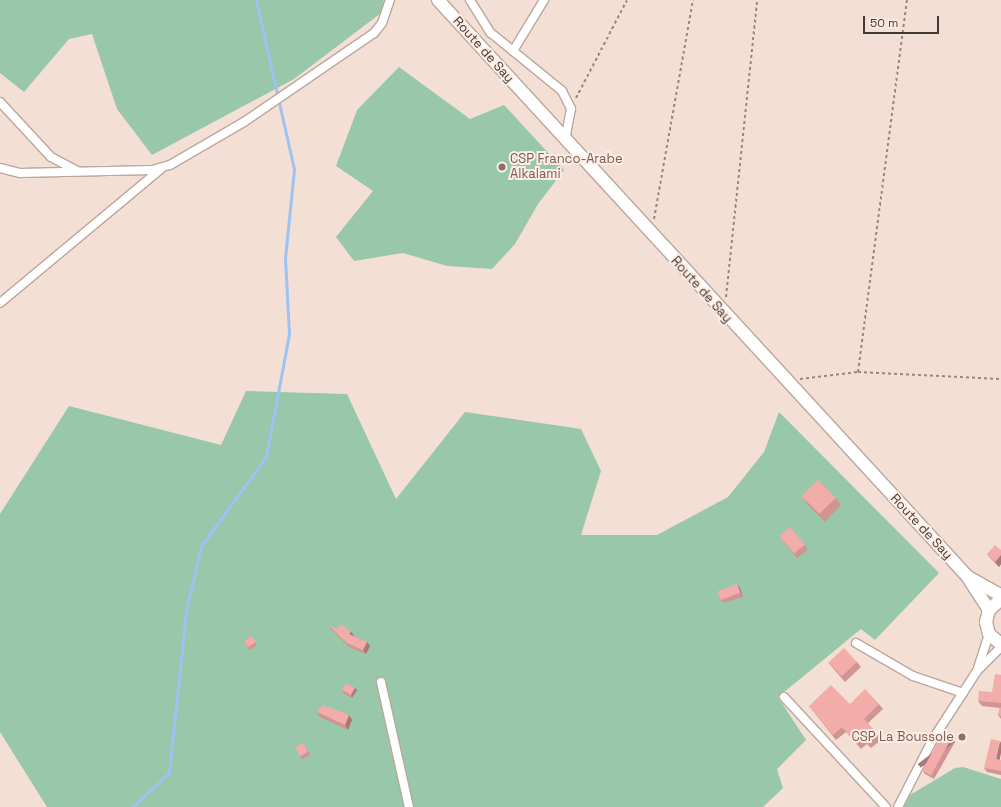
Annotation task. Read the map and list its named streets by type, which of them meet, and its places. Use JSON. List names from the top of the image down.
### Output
{
  "streets": {
    "main road": ["Route de Say"]
  },
  "places": ["CSP Franco-Arabe Alkalami", "CSP La Boussole"],
  "scale_bar": "50 m"
}
